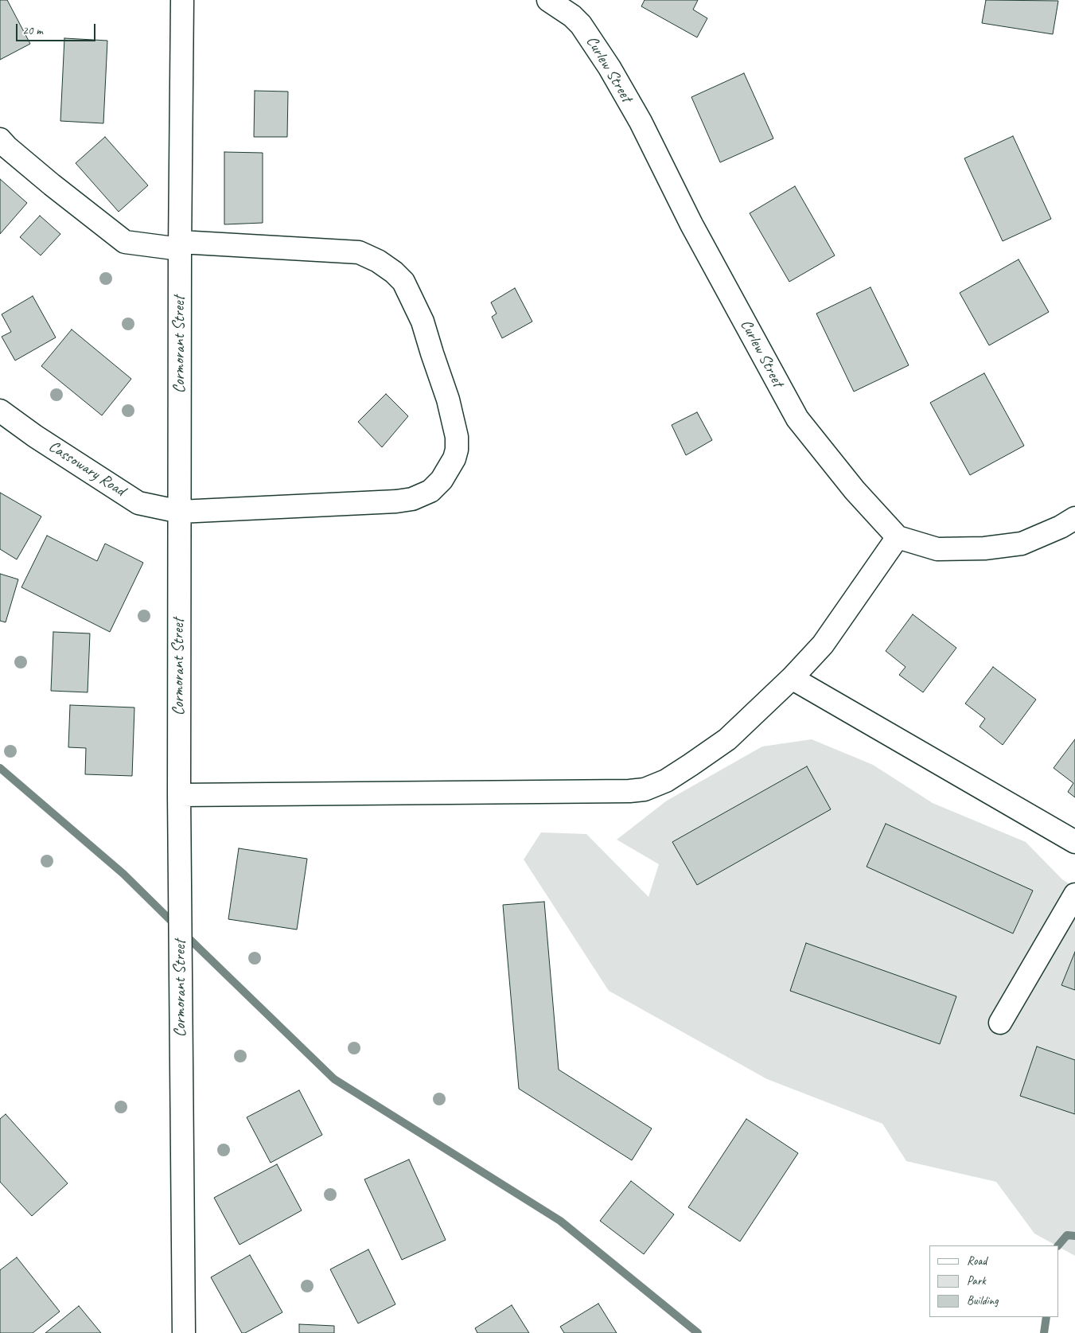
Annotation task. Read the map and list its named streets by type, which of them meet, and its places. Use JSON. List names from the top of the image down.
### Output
{
  "streets": {
    "street": ["Curlew Street", "Cormorant Street", "Cassowary Road"]
  },
  "crossings": [
    ["Cormorant Street", "Cassowary Road"]
  ],
  "legend": ["Road", "Park", "Building"],
  "scale_bar": "20 m"
}
